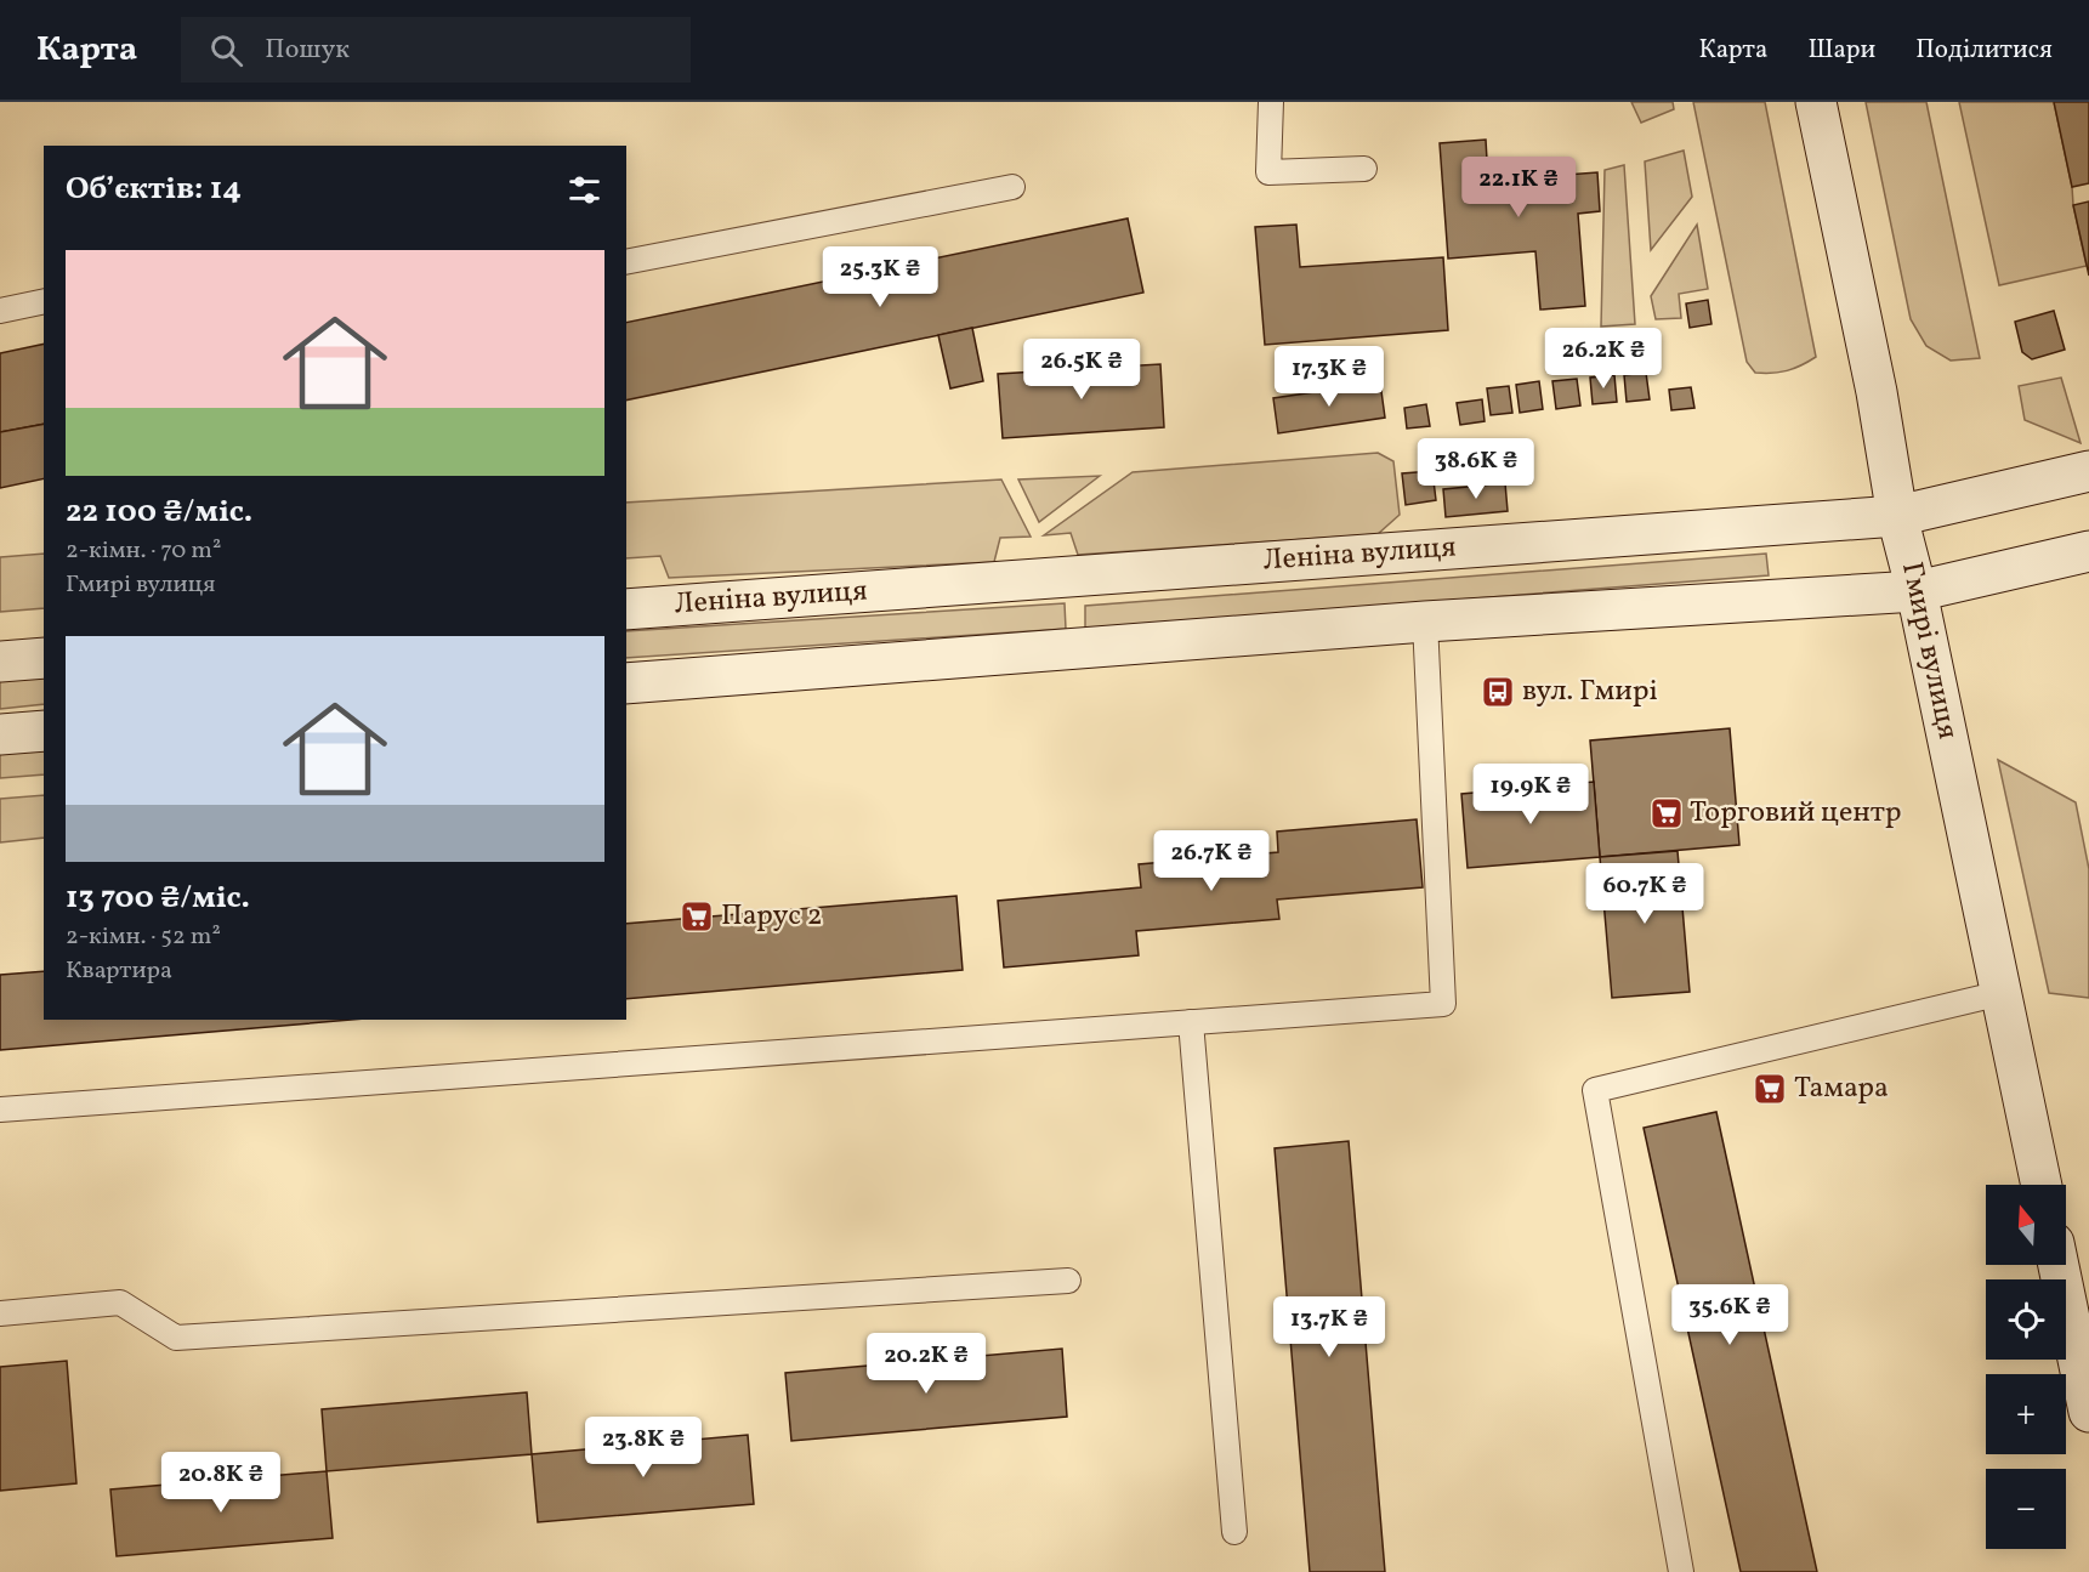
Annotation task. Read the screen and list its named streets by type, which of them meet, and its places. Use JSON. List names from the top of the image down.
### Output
{
  "streets": {
    "street": ["Леніна вулиця", "Гмирі вулиця"]
  },
  "crossings": [
    ["Леніна вулиця", "Гмирі вулиця"]
  ],
  "places": {
    "bus stop": ["вул. Гмирi"],
    "supermarket": ["Торговий центр", "Парус 2", "Тамара"]
  },
  "north": "top",
  "page": {
    "header": "Карта",
    "search": "Пошук",
    "nav": ["Карта", "Шари", "Поділитися"],
    "heading": "Об’єктів: 14",
    "price": [
      "22.1K ₴",
      "25.3K ₴",
      "26.2K ₴",
      "26.5K ₴",
      "17.3K ₴",
      "38.6K ₴",
      "19.9K ₴",
      "26.7K ₴",
      "60.7K ₴",
      "35.6K ₴",
      "13.7K ₴",
      "20.2K ₴",
      "23.8K ₴",
      "20.8K ₴"
    ],
    "list": [
      {
        "name": "22 100 ₴/міс.",
        "note": "2-кімн. · 70 m² · Гмирі вулиця"
      },
      {
        "name": "13 700 ₴/міс.",
        "note": "2-кімн. · 52 m² · Квартира"
      }
    ],
    "map_buttons": ["+", "−"]
  }
}
